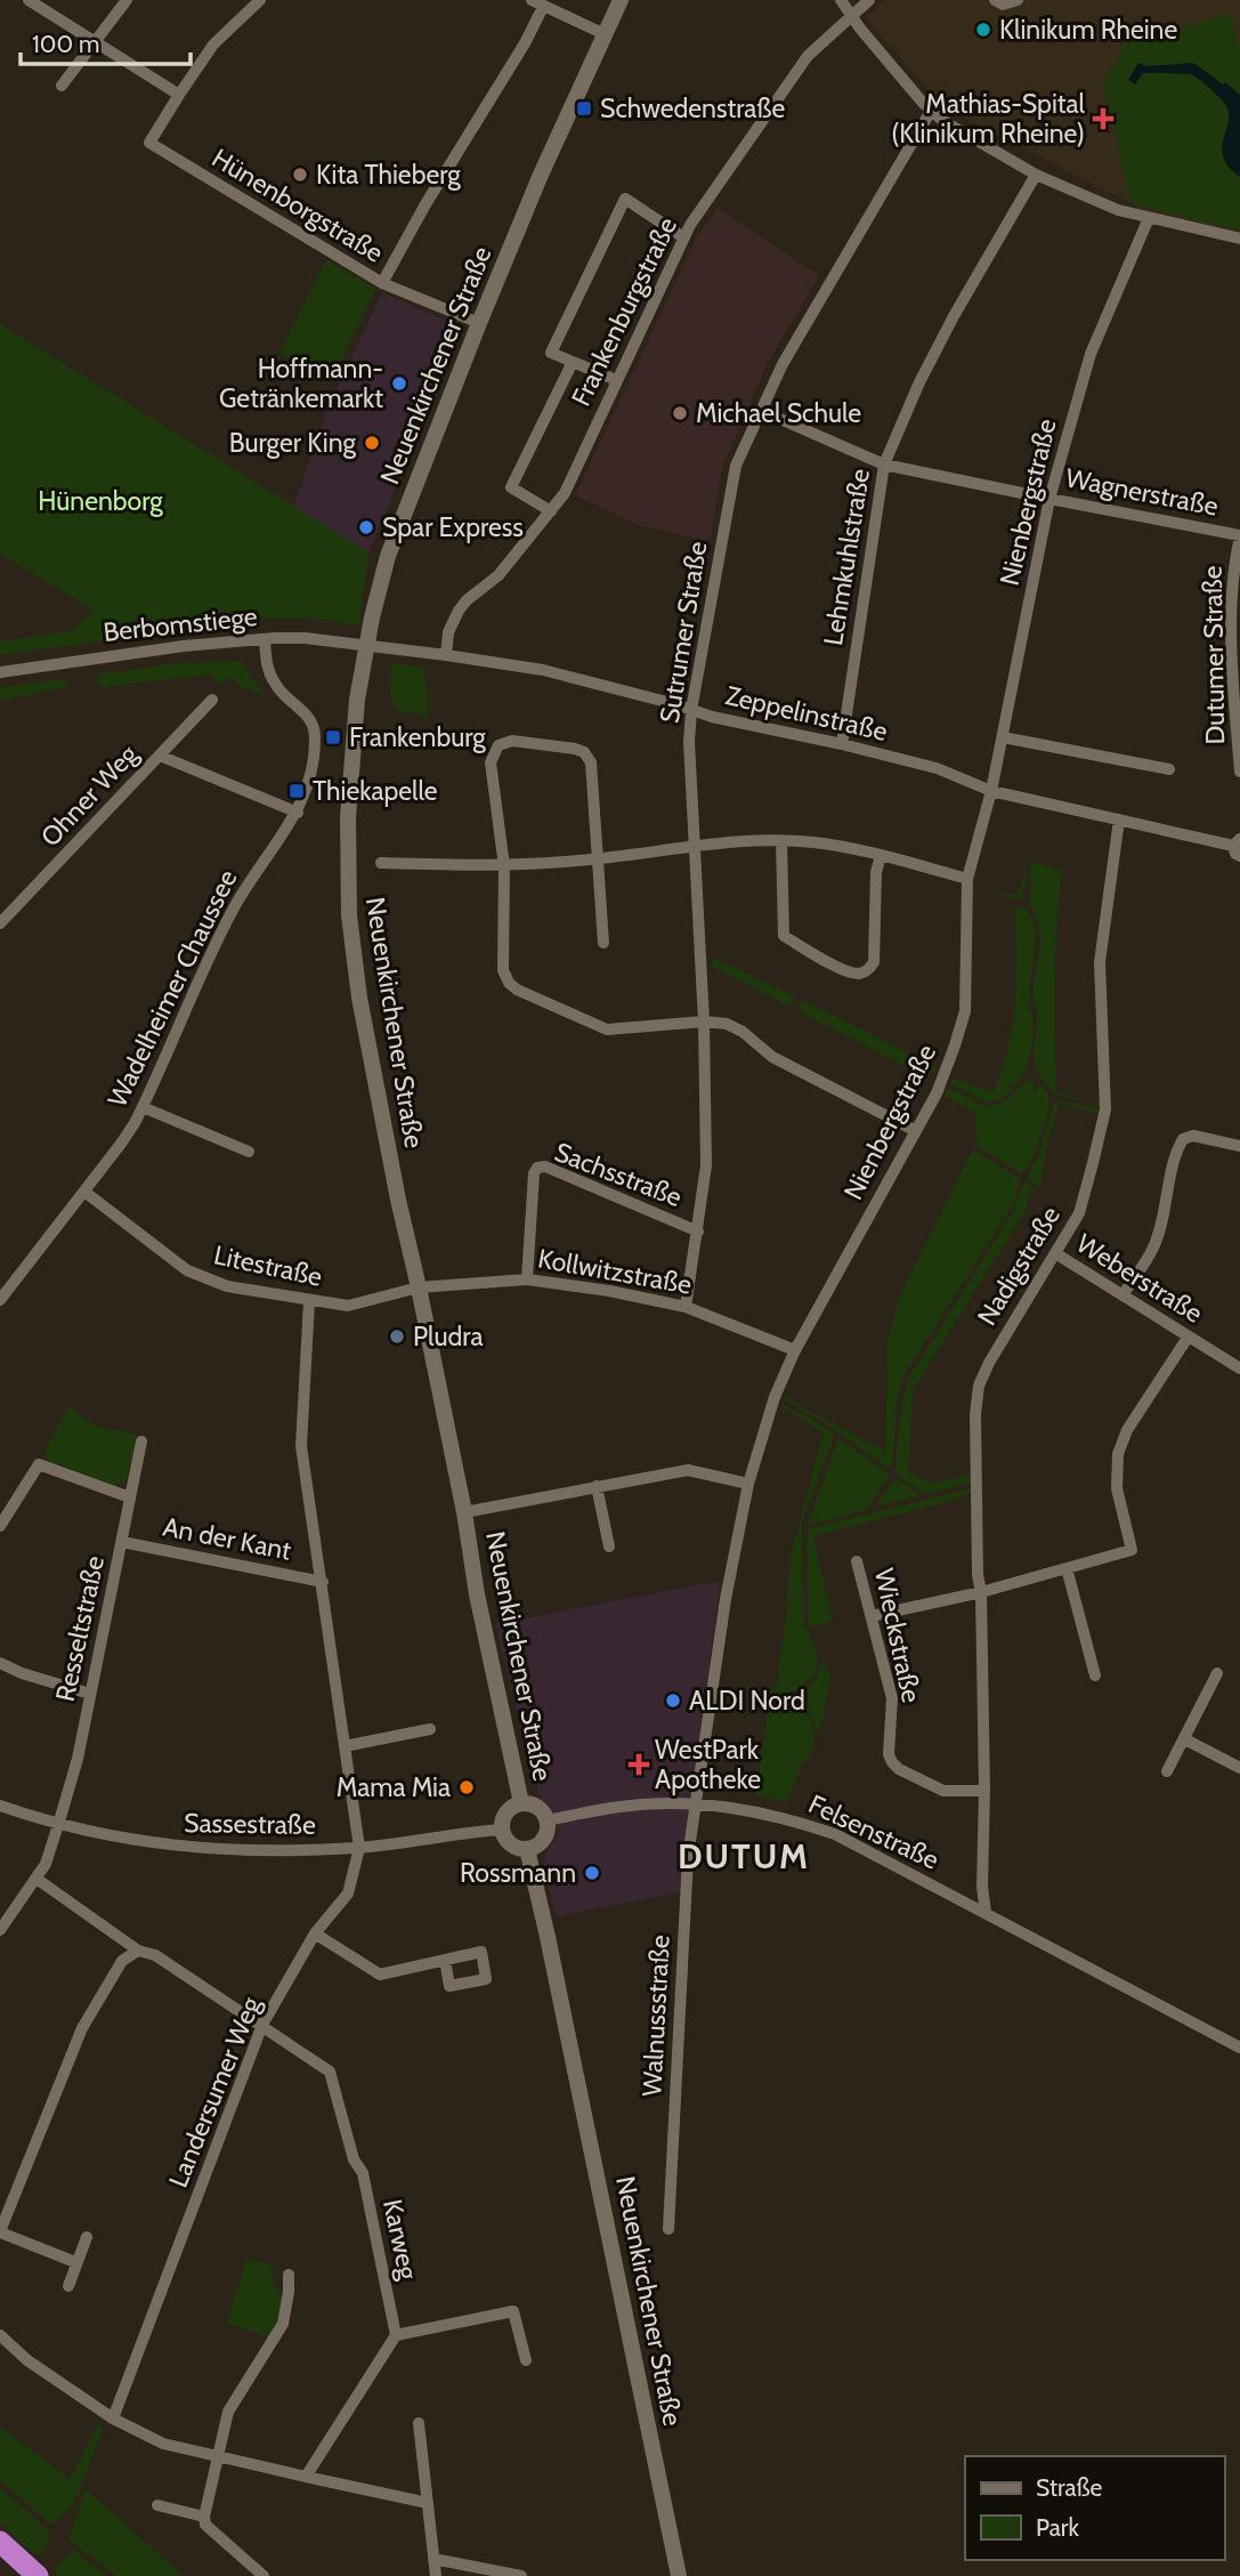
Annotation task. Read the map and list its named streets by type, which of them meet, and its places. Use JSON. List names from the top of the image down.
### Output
{
  "streets": {
    "street": [
      "Hünenborgstraße",
      "Frankenburgstraße",
      "Neuenkirchener Straße",
      "Wagnerstraße",
      "Nienbergstraße",
      "Lehmkuhlstraße",
      "Berbomstiege",
      "Sutrumer Straße",
      "Dutumer Straße",
      "Zeppelinstraße",
      "Ohner Weg",
      "Wadelheimer Chaussee",
      "Sachsstraße",
      "Litestraße",
      "Nadigstraße",
      "Kollwitzstraße",
      "Weberstraße",
      "An der Kant",
      "Resseltstraße",
      "Wieckstraße",
      "Sassestraße",
      "Felsenstraße",
      "Walnussstraße",
      "Landersumer Weg",
      "Karweg"
    ]
  },
  "crossings": [
    ["Hünenborgstraße", "Neuenkirchener Straße"],
    ["Frankenburgstraße", "Zeppelinstraße"],
    ["Neuenkirchener Straße", "Berbomstiege"],
    ["Neuenkirchener Straße", "Zeppelinstraße"],
    ["Neuenkirchener Straße", "Litestraße"],
    ["Neuenkirchener Straße", "Kollwitzstraße"],
    ["Neuenkirchener Straße", "Sassestraße"],
    ["Neuenkirchener Straße", "Felsenstraße"],
    ["Wagnerstraße", "Nienbergstraße"],
    ["Wagnerstraße", "Lehmkuhlstraße"],
    ["Wagnerstraße", "Sutrumer Straße"],
    ["Wagnerstraße", "Dutumer Straße"],
    ["Nienbergstraße", "Zeppelinstraße"],
    ["Nienbergstraße", "Kollwitzstraße"],
    ["Nienbergstraße", "Felsenstraße"],
    ["Nienbergstraße", "Walnussstraße"],
    ["Lehmkuhlstraße", "Zeppelinstraße"],
    ["Berbomstiege", "Zeppelinstraße"],
    ["Berbomstiege", "Wadelheimer Chaussee"],
    ["Sutrumer Straße", "Zeppelinstraße"],
    ["Sutrumer Straße", "Sachsstraße"],
    ["Sutrumer Straße", "Kollwitzstraße"],
    ["Zeppelinstraße", "Nadigstraße"],
    ["Wadelheimer Chaussee", "Litestraße"],
    ["Sachsstraße", "Kollwitzstraße"],
    ["Litestraße", "Kollwitzstraße"],
    ["Litestraße", "Landersumer Weg"],
    ["Nadigstraße", "Weberstraße"],
    ["Nadigstraße", "Wieckstraße"],
    ["Nadigstraße", "Felsenstraße"],
    ["An der Kant", "Resseltstraße"],
    ["An der Kant", "Landersumer Weg"],
    ["Resseltstraße", "Sassestraße"],
    ["Resseltstraße", "Karweg"],
    ["Sassestraße", "Felsenstraße"],
    ["Sassestraße", "Landersumer Weg"],
    ["Felsenstraße", "Walnussstraße"],
    ["Landersumer Weg", "Karweg"]
  ],
  "districts": ["DUTUM"],
  "parks": ["Hünenborg"],
  "places": {
    "other": [
      "Klinikum Rheine",
      "Kita Thieberg",
      "Hoffmann- Getränkemarkt",
      "Michael Schule",
      "Burger King",
      "Spar Express",
      "Pludra",
      "ALDI Nord",
      "Mama Mia",
      "Rossmann"
    ],
    "transit": ["Schwedenstraße", "Frankenburg", "Thiekapelle"],
    "health": ["Mathias-Spital (Klinikum Rheine)", "WestPark Apotheke"]
  },
  "legend": ["Straße", "Park"],
  "scale_bar": "100 m"
}
